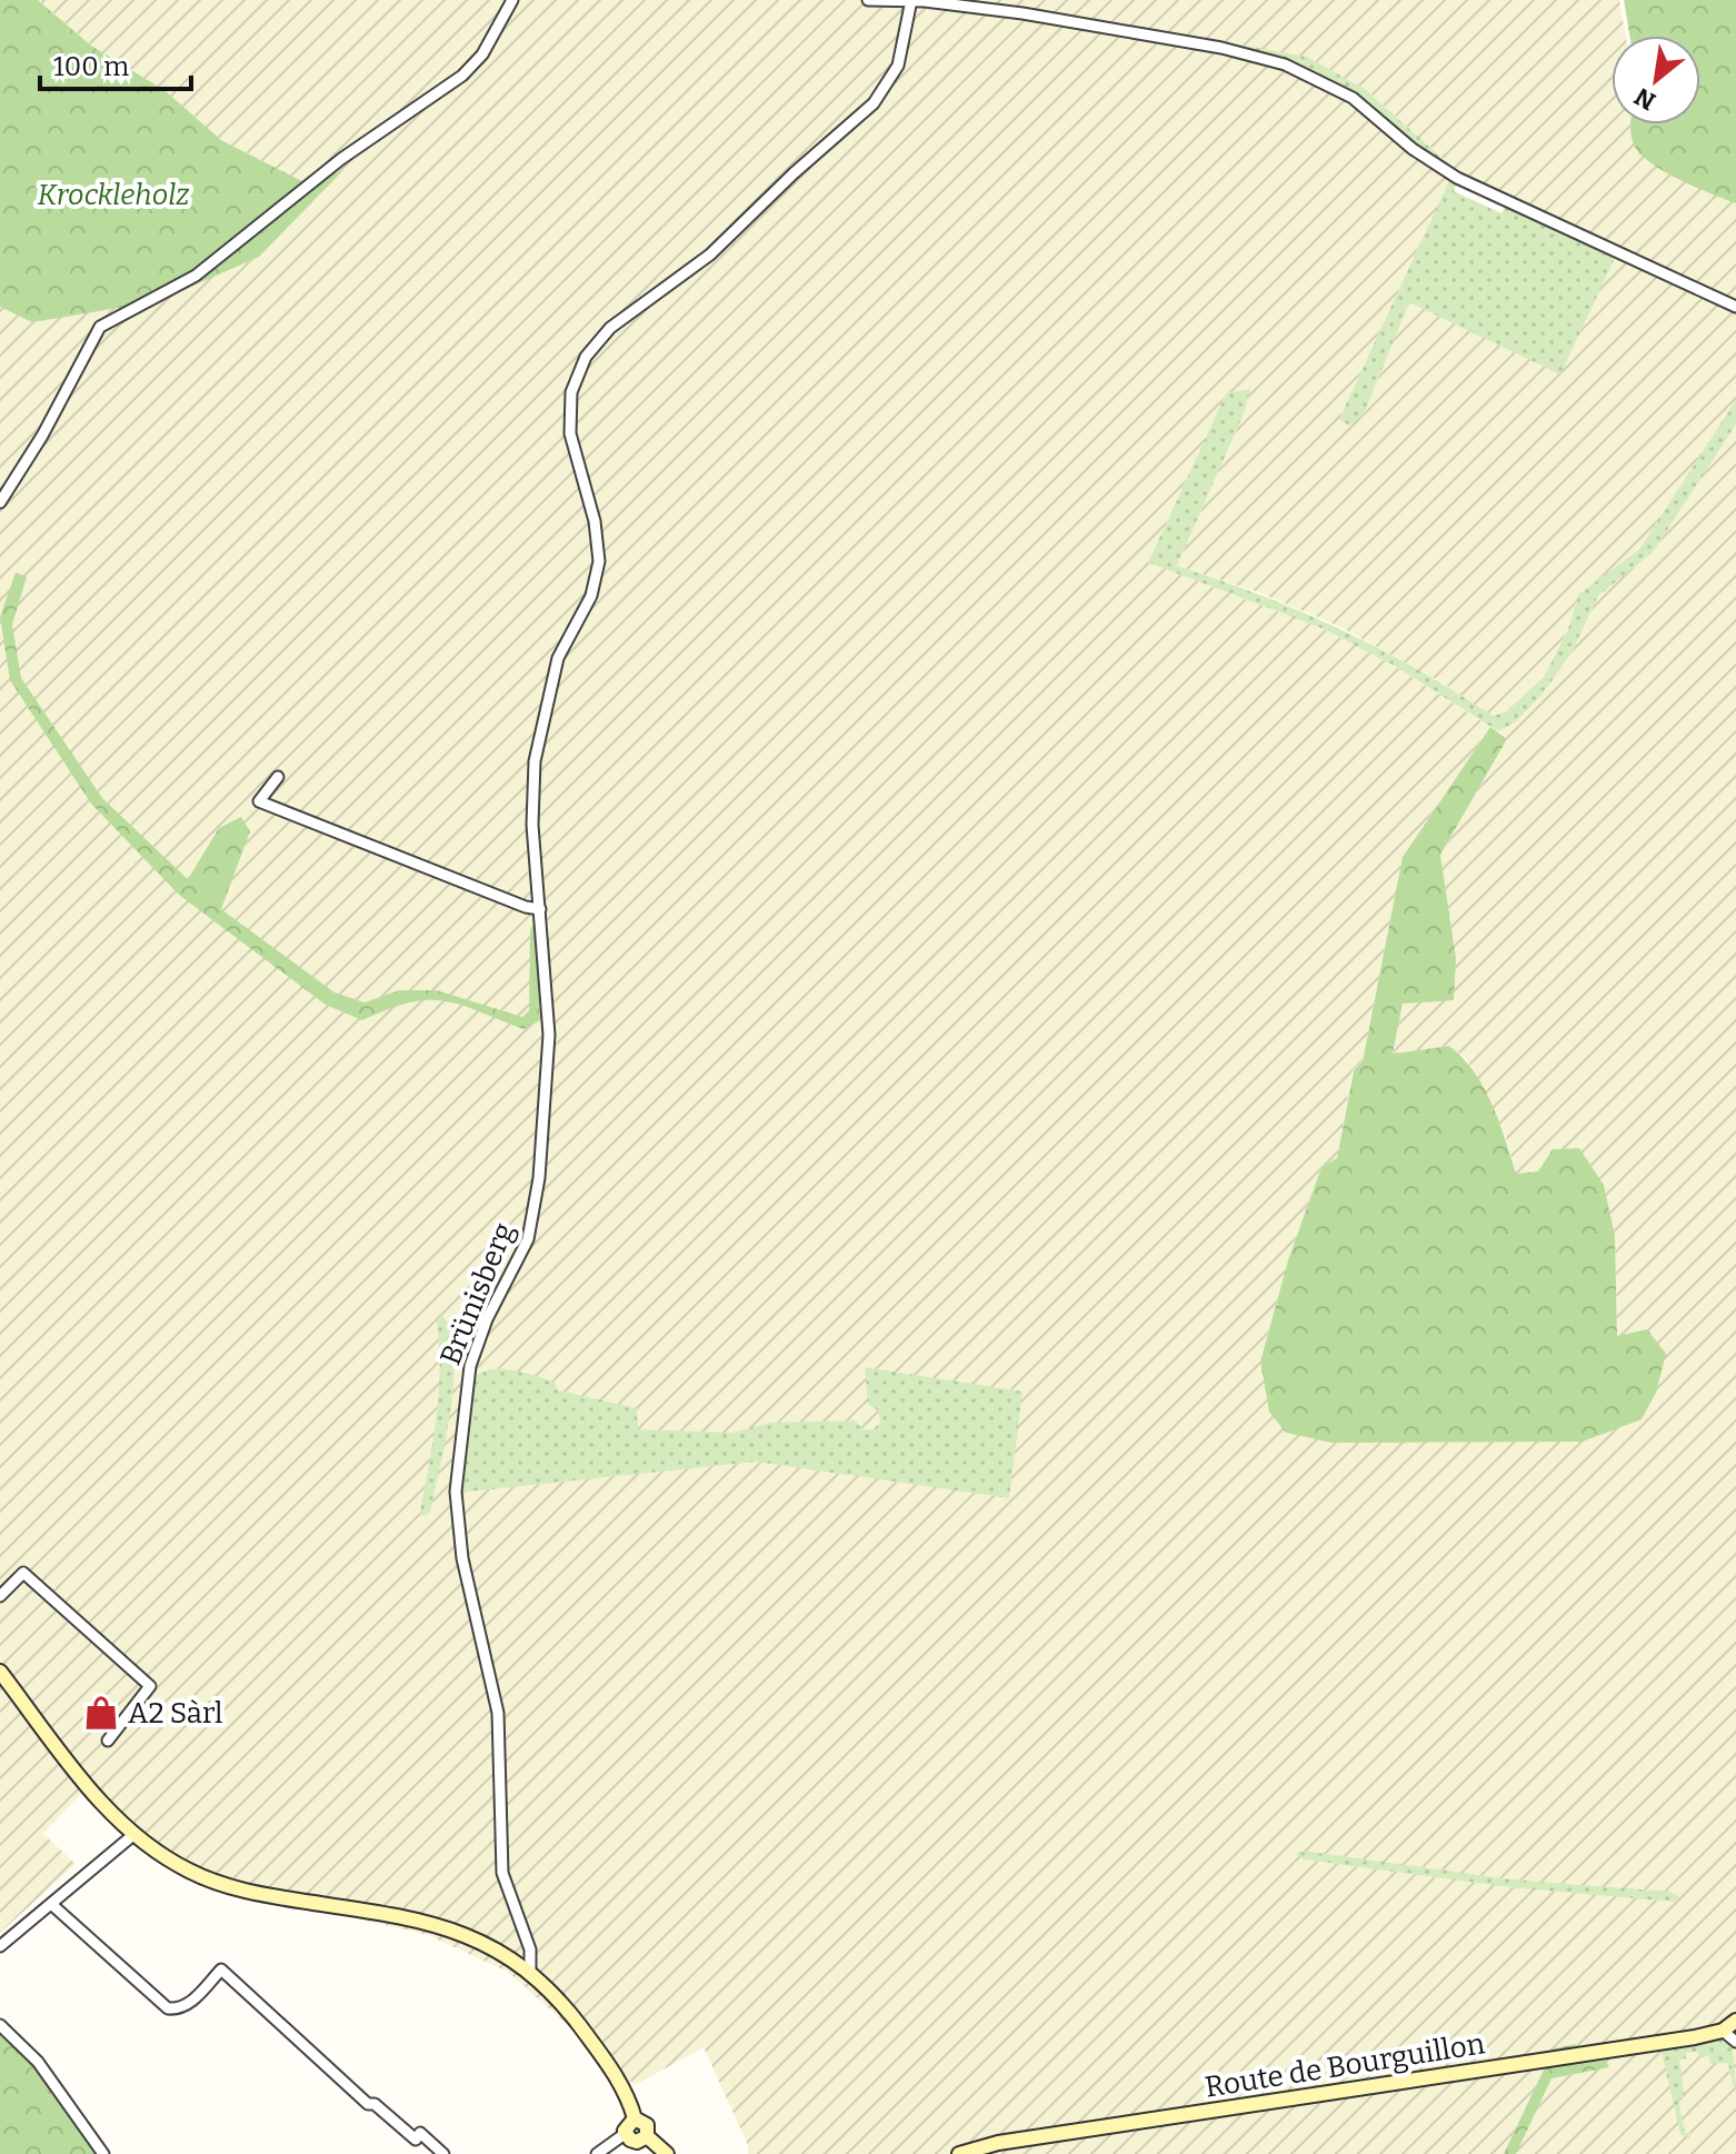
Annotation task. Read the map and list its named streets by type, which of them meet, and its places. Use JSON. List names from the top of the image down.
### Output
{
  "streets": {
    "main road": ["Route de Bourguillon"],
    "street": ["Brünisberg"]
  },
  "parks": ["Krockleholz"],
  "places": {
    "shop": ["A2 Sàrl"]
  },
  "scale_bar": "100 m",
  "north": "bottom left"
}
